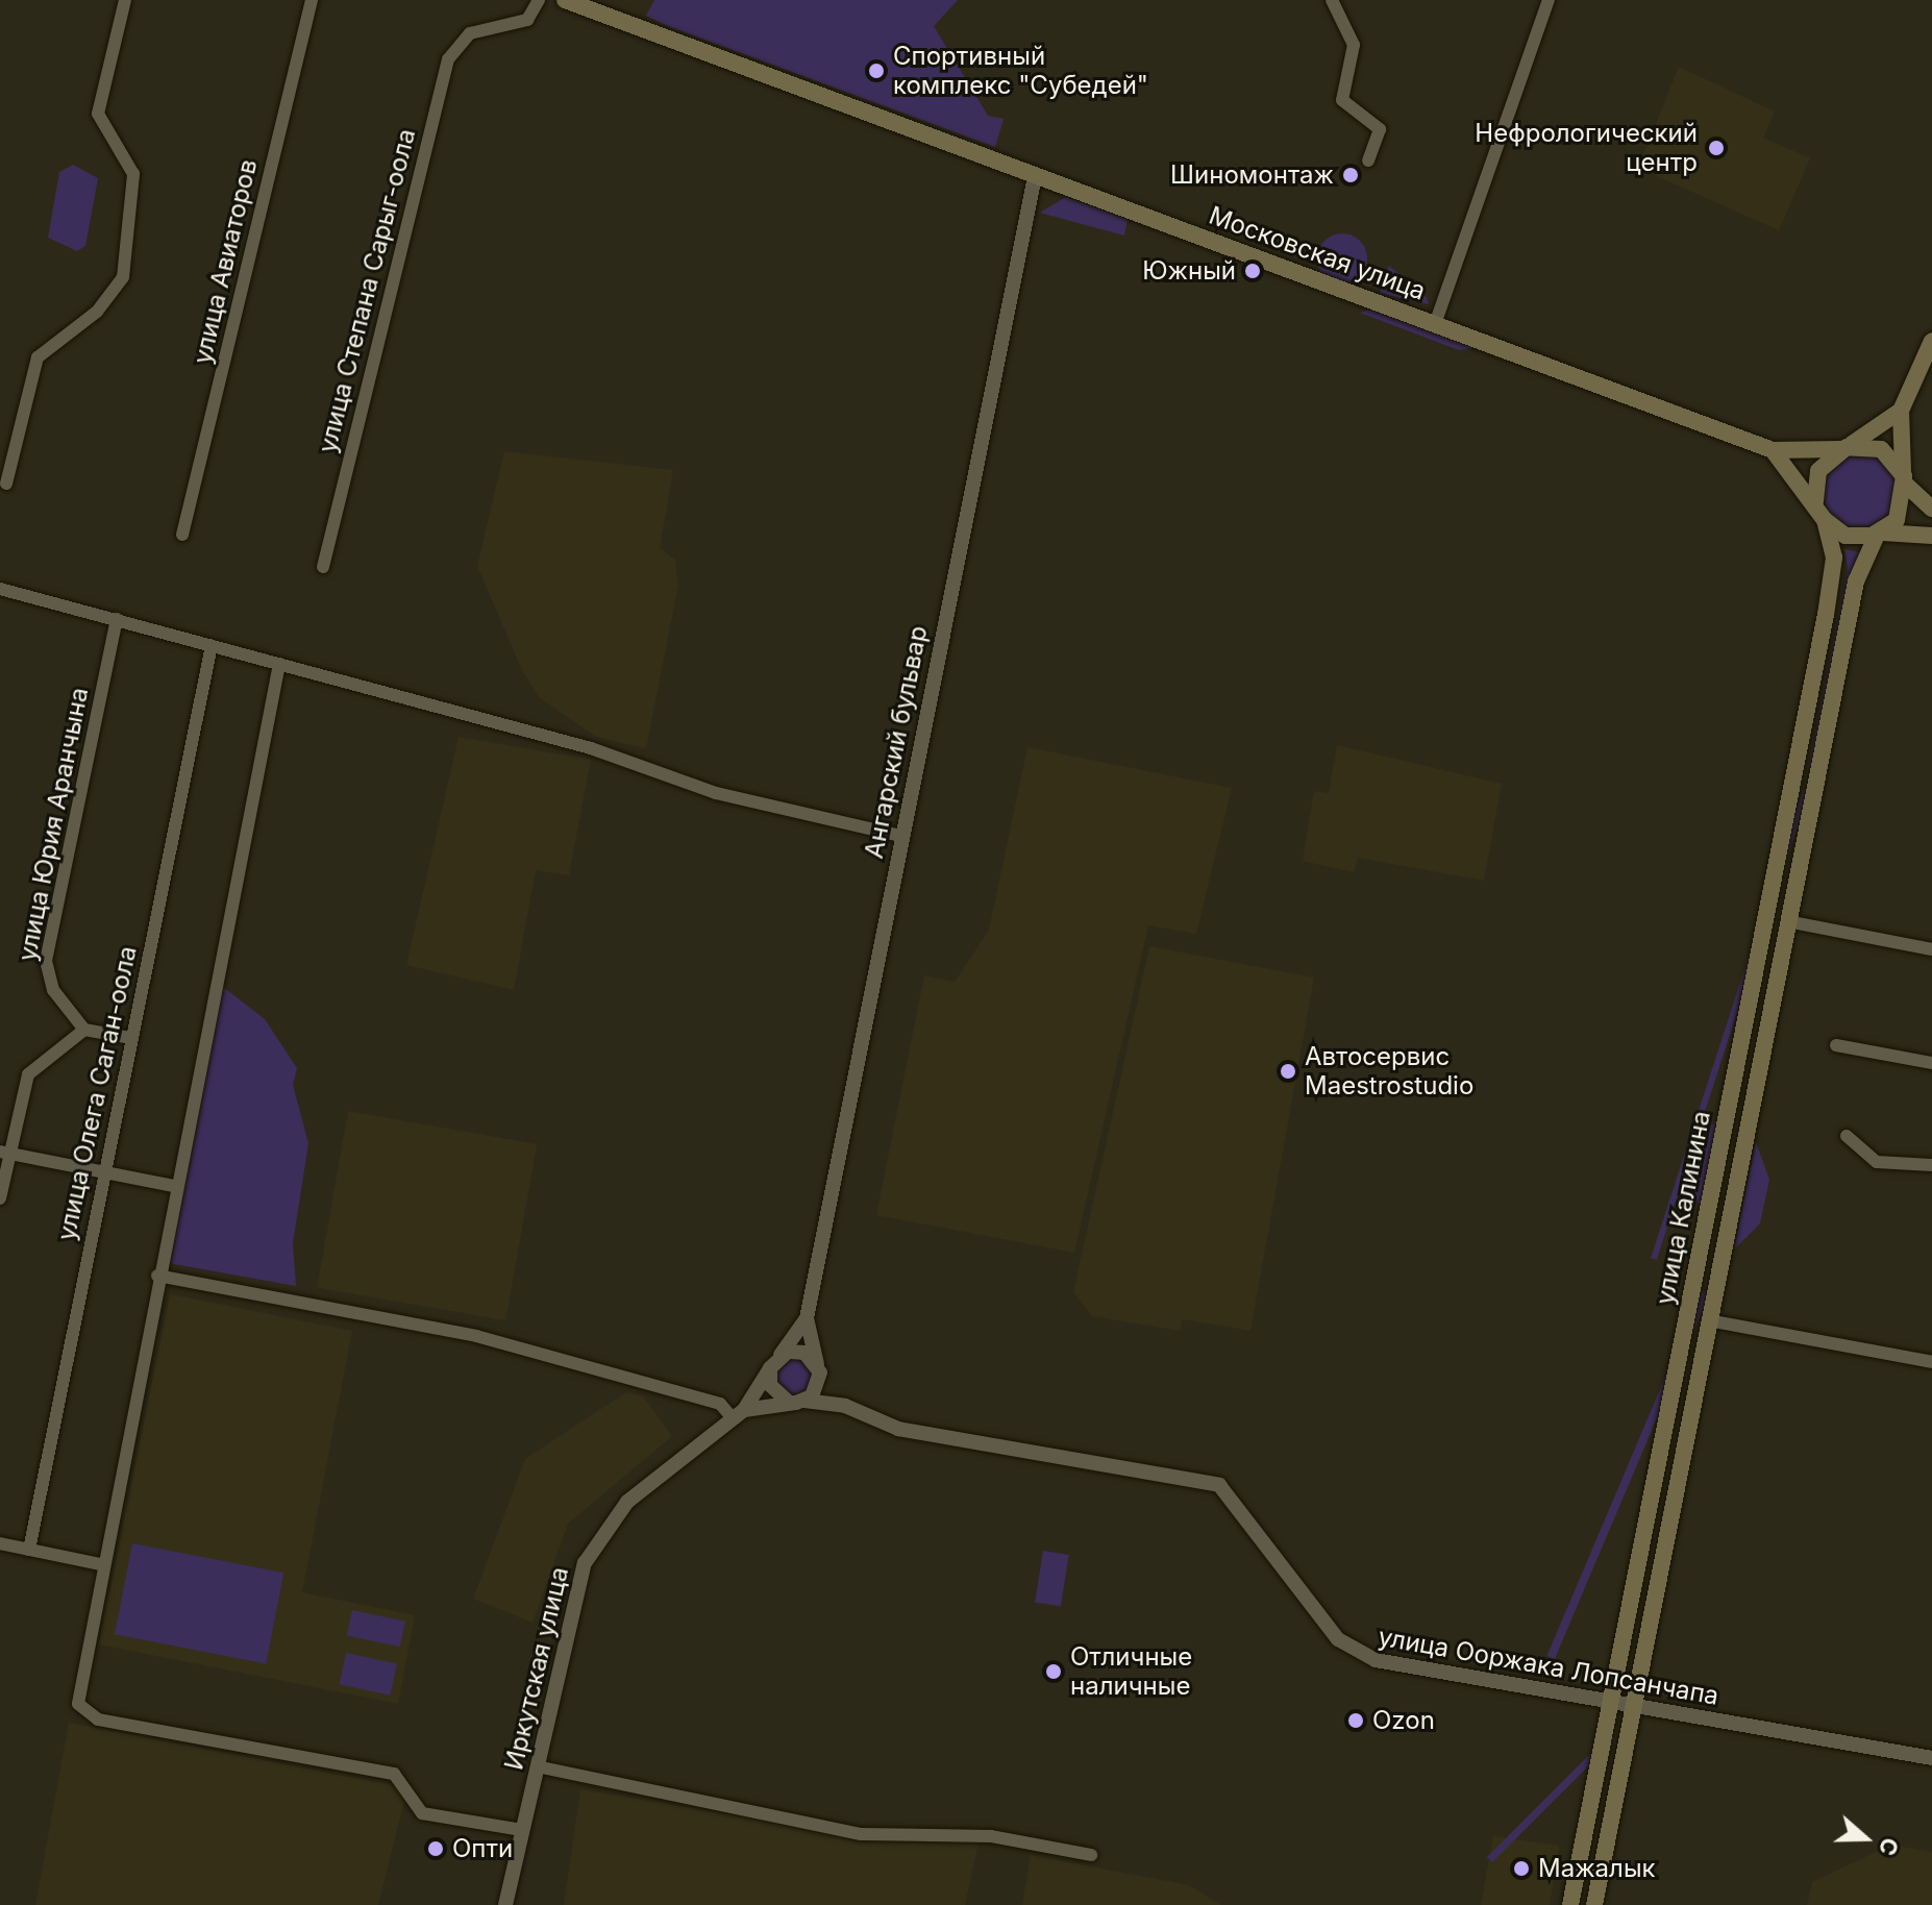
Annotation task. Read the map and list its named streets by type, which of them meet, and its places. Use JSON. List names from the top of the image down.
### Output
{
  "streets": {
    "main road": ["Московская улица", "улица Калинина"],
    "street": [
      "улица Авиаторов",
      "улица Степана Сарыг-оола",
      "Ангарский бульвар",
      "улица Юрия Аранчына",
      "улица Олега Саган-оола",
      "улица Ооржака Лопсанчапа",
      "Иркутская улица"
    ]
  },
  "crossings": [
    ["Московская улица", "Ангарский бульвар"],
    ["Московская улица", "улица Калинина"],
    ["Ангарский бульвар", "улица Ооржака Лопсанчапа"],
    ["Ангарский бульвар", "Иркутская улица"],
    ["улица Калинина", "улица Ооржака Лопсанчапа"],
    ["улица Ооржака Лопсанчапа", "Иркутская улица"]
  ],
  "places": [
    "Спортивный комплекс \"Субедей\"",
    "Нефрологический центр",
    "Шиномонтаж",
    "Южный",
    "Автосервис Maestrostudio",
    "Отличные наличные",
    "Ozon",
    "Опти",
    "Мажалык"
  ],
  "north": "right"
}
